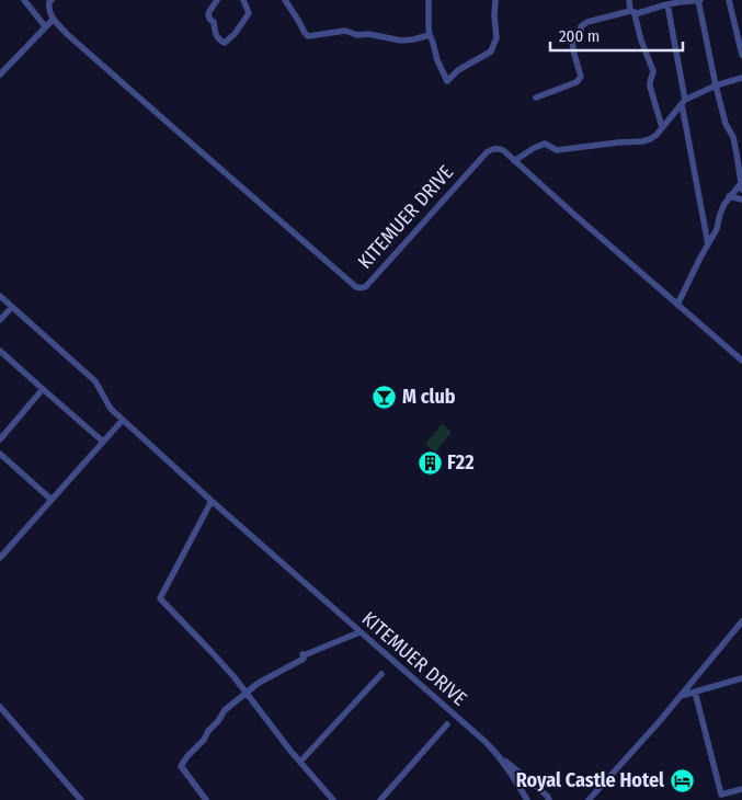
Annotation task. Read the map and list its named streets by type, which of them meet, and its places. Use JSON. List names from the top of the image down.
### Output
{
  "streets": {
    "street": ["KITEMUER DRIVE"]
  },
  "places": {
    "bar": ["M club"],
    "building": ["F22"],
    "hotel": ["Royal Castle Hotel"]
  },
  "scale_bar": "200 m"
}
